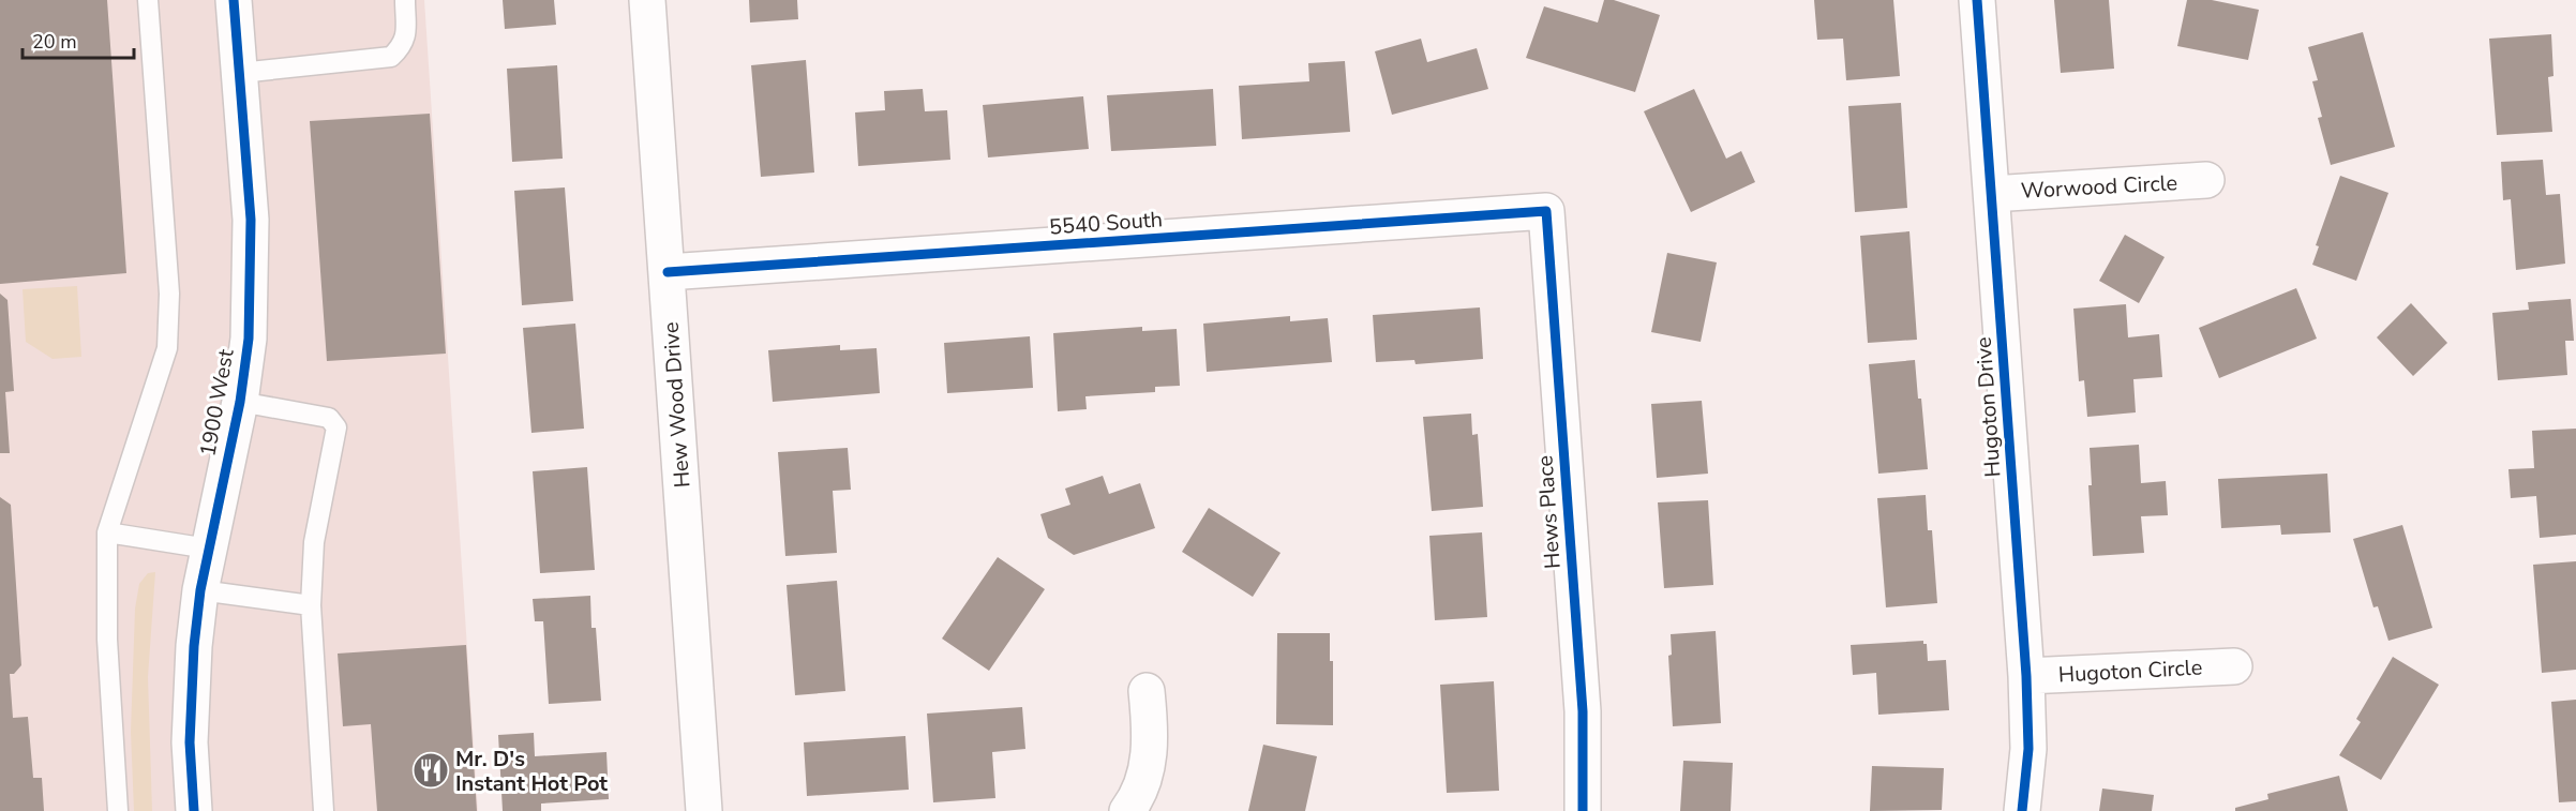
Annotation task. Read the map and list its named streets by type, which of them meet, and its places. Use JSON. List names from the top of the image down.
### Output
{
  "streets": {
    "street": [
      "Worwood Circle",
      "5540 South",
      "1900 West",
      "Hew Wood Drive",
      "Hugoton Drive",
      "Hews Place",
      "Hugoton Circle"
    ]
  },
  "crossings": [
    ["Worwood Circle", "Hugoton Drive"],
    ["5540 South", "Hew Wood Drive"],
    ["5540 South", "Hews Place"],
    ["Hugoton Drive", "Hugoton Circle"]
  ],
  "places": {
    "restaurant": ["Mr. D's Instant Hot Pot"]
  },
  "scale_bar": "20 m"
}
